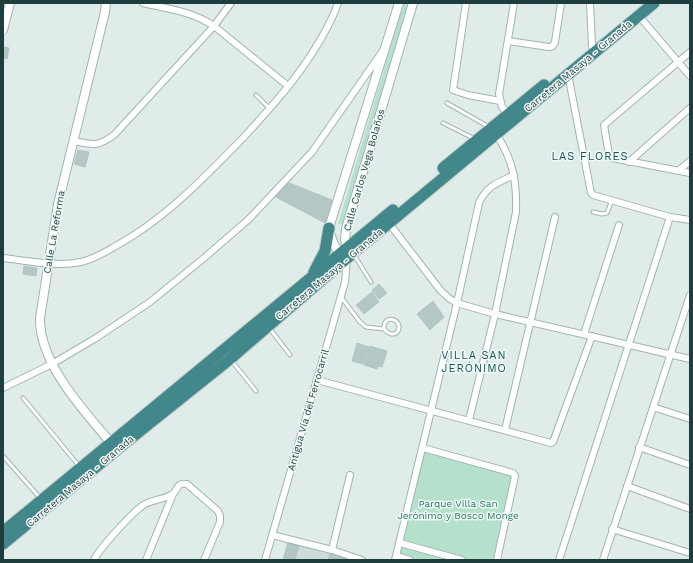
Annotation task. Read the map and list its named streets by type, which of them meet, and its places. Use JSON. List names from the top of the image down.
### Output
{
  "streets": {
    "highway": ["Carretera Masaya - Granada"],
    "street": ["Calle Carlos Vega Bolaños", "Calle La Reforma", "Antigua Vía del Ferrocarril"]
  },
  "crossings": [
    ["Carretera Masaya - Granada", "Calle Carlos Vega Bolaños"],
    ["Carretera Masaya - Granada", "Calle La Reforma"],
    ["Carretera Masaya - Granada", "Antigua Vía del Ferrocarril"],
    ["Calle Carlos Vega Bolaños", "Antigua Vía del Ferrocarril"]
  ],
  "districts": ["LAS FLORES", "VILLA SAN JERÓNIMO"],
  "parks": ["Parque Villa San Jerónimo y Bosco Monge"]
}
